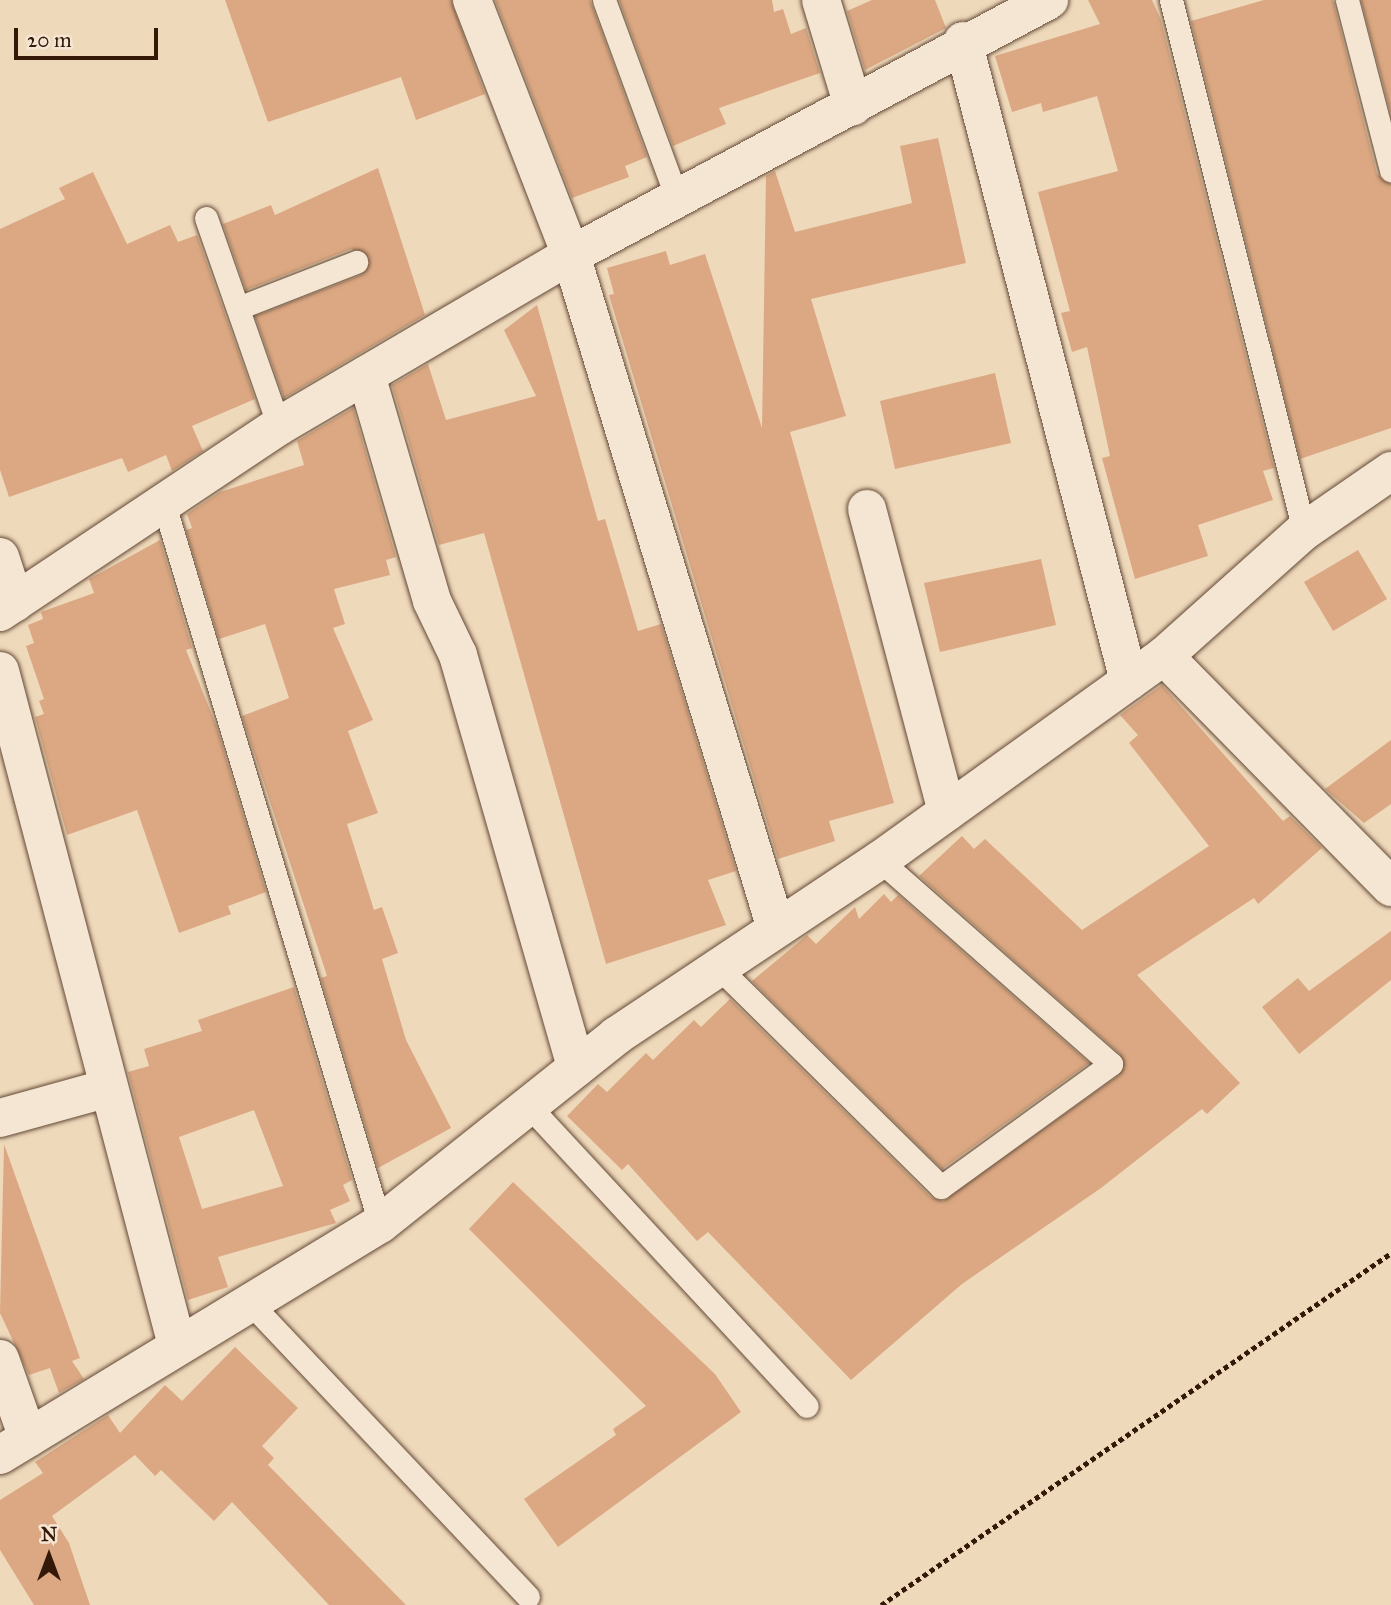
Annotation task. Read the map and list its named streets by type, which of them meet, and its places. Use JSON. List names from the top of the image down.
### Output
{
  "scale_bar": "20 m",
  "north": "top"
}
